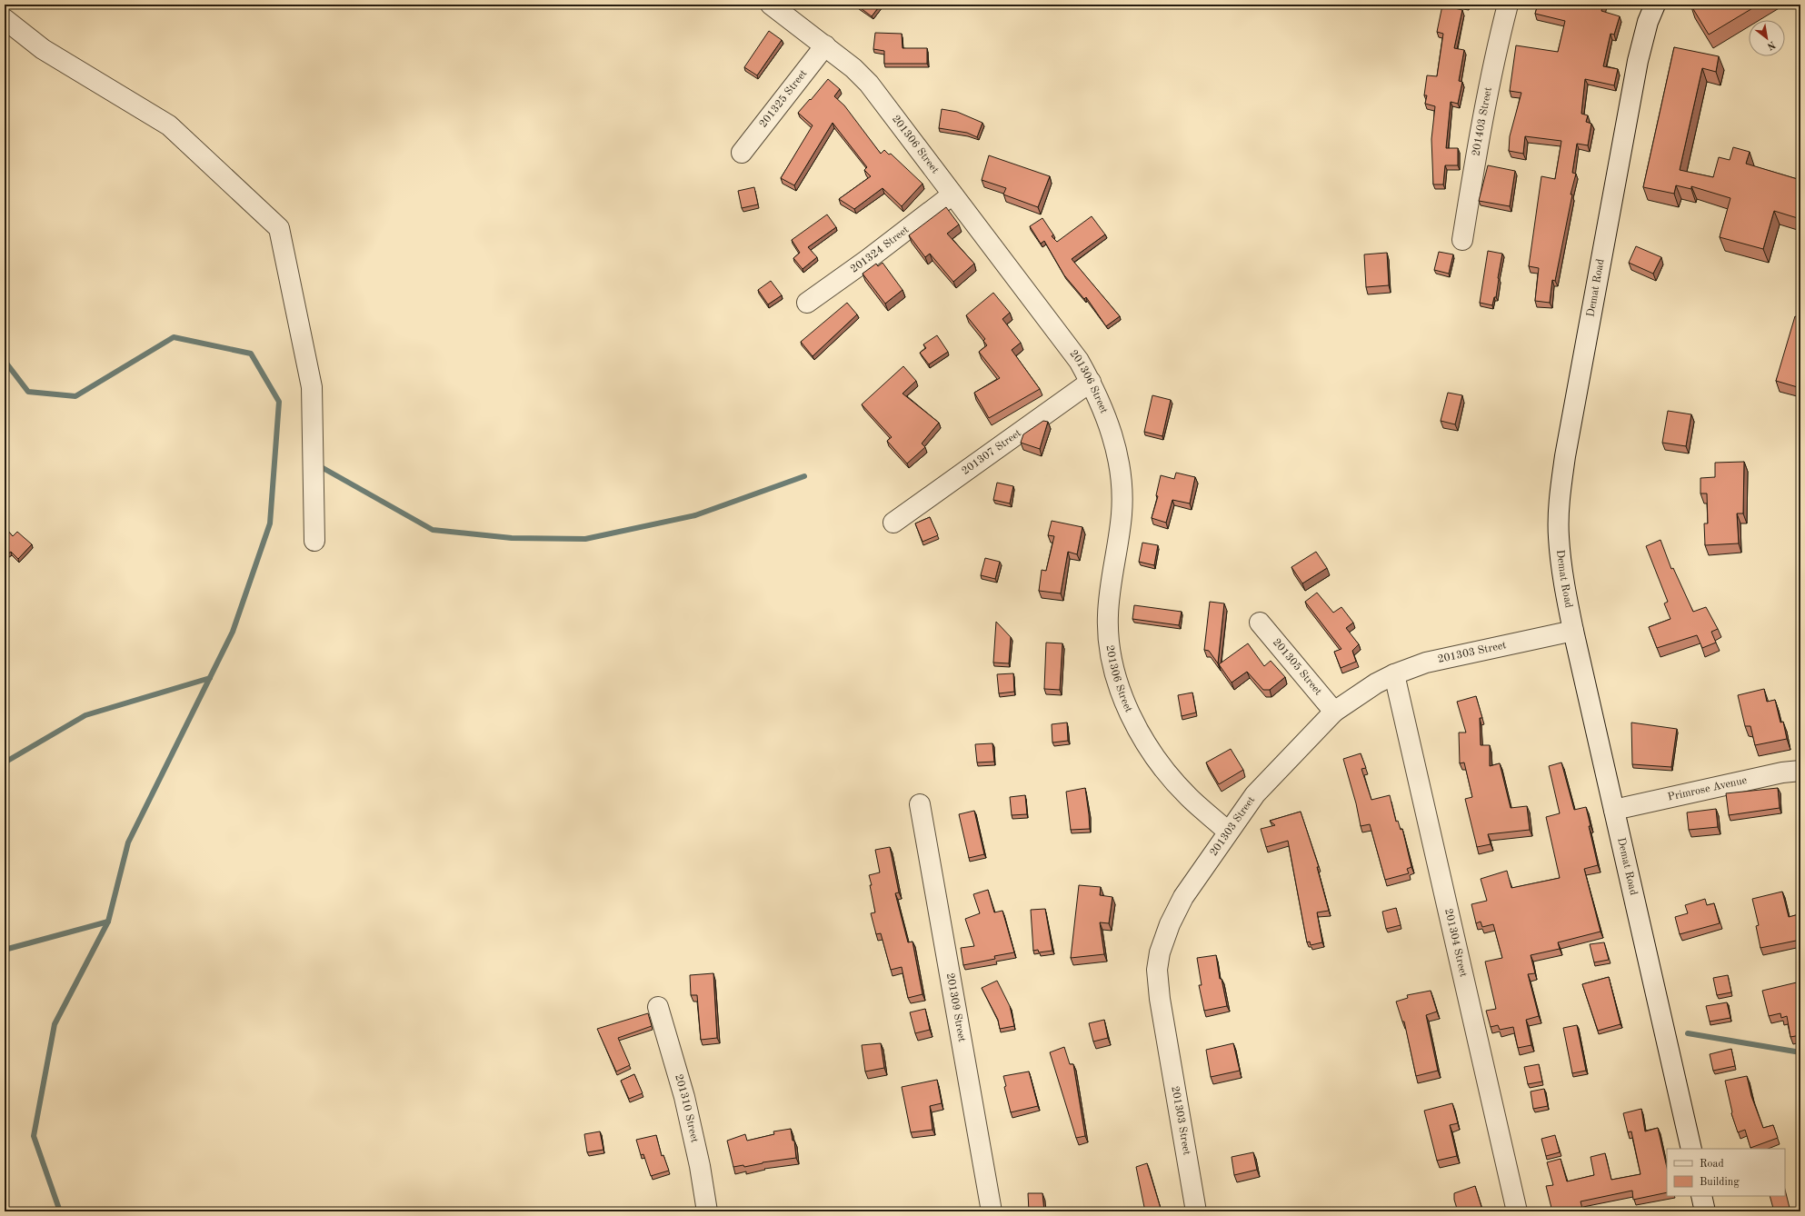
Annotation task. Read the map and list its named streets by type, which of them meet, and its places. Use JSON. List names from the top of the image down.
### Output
{
  "streets": {
    "street": [
      "201325 Street",
      "201403 Street",
      "201306 Street",
      "201324 Street",
      "Demat Road",
      "201307 Street",
      "201303 Street",
      "201305 Street",
      "Primrose Avenue",
      "201304 Street",
      "201309 Street",
      "201310 Street"
    ]
  },
  "crossings": [
    ["201325 Street", "201306 Street"],
    ["201306 Street", "201324 Street"],
    ["201306 Street", "201307 Street"],
    ["201306 Street", "201303 Street"],
    ["Demat Road", "201303 Street"],
    ["Demat Road", "Primrose Avenue"],
    ["201303 Street", "201305 Street"],
    ["201303 Street", "201304 Street"]
  ],
  "legend": ["Road", "Building"],
  "north": "bottom right"
}
